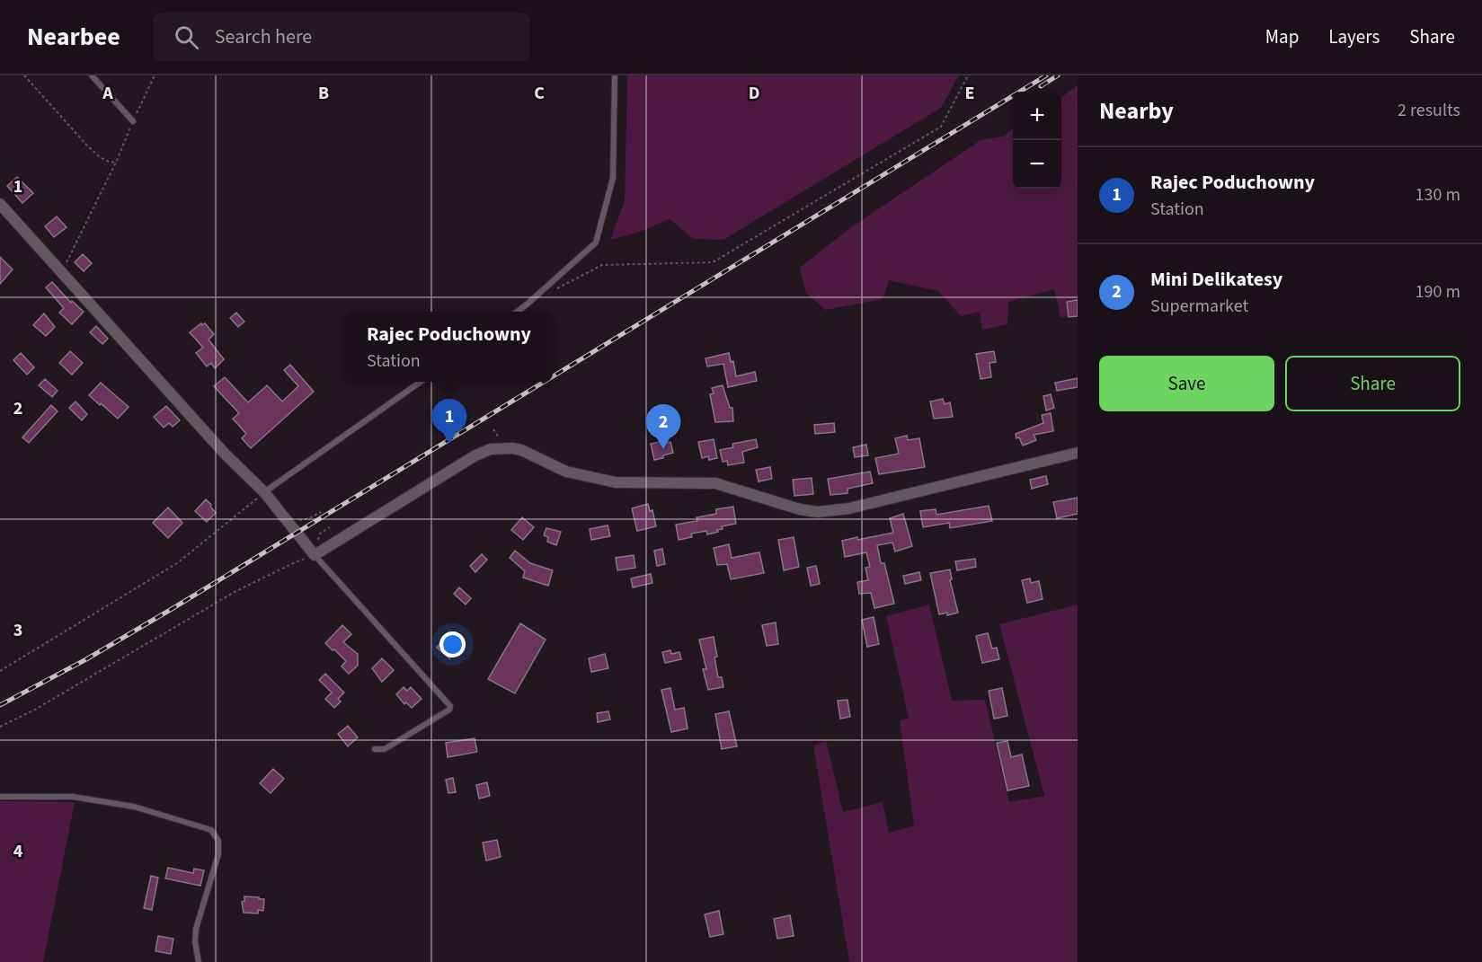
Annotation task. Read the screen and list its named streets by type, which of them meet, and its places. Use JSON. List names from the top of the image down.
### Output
{
  "page": {
    "header": "Nearbee",
    "search": "Search here",
    "nav": ["Map", "Layers", "Share"],
    "heading": ["Nearby", "2 results"],
    "map_buttons": ["+", "−"],
    "list": [
      {
        "mark": "1",
        "name": "Rajec Poduchowny",
        "note": "Station",
        "value": "130 m"
      },
      {
        "mark": "2",
        "name": "Mini Delikatesy",
        "note": "Supermarket",
        "value": "190 m"
      }
    ],
    "popup": ["Rajec Poduchowny", "Station"],
    "buttons": ["Save", "Share"],
    "pins": ["1", "2"]
  },
  "grid": {
    "columns": [
      "A",
      "B",
      "C",
      "D",
      "E"
    ],
    "rows": [
      "1",
      "2",
      "3",
      "4"
    ]
  }
}
